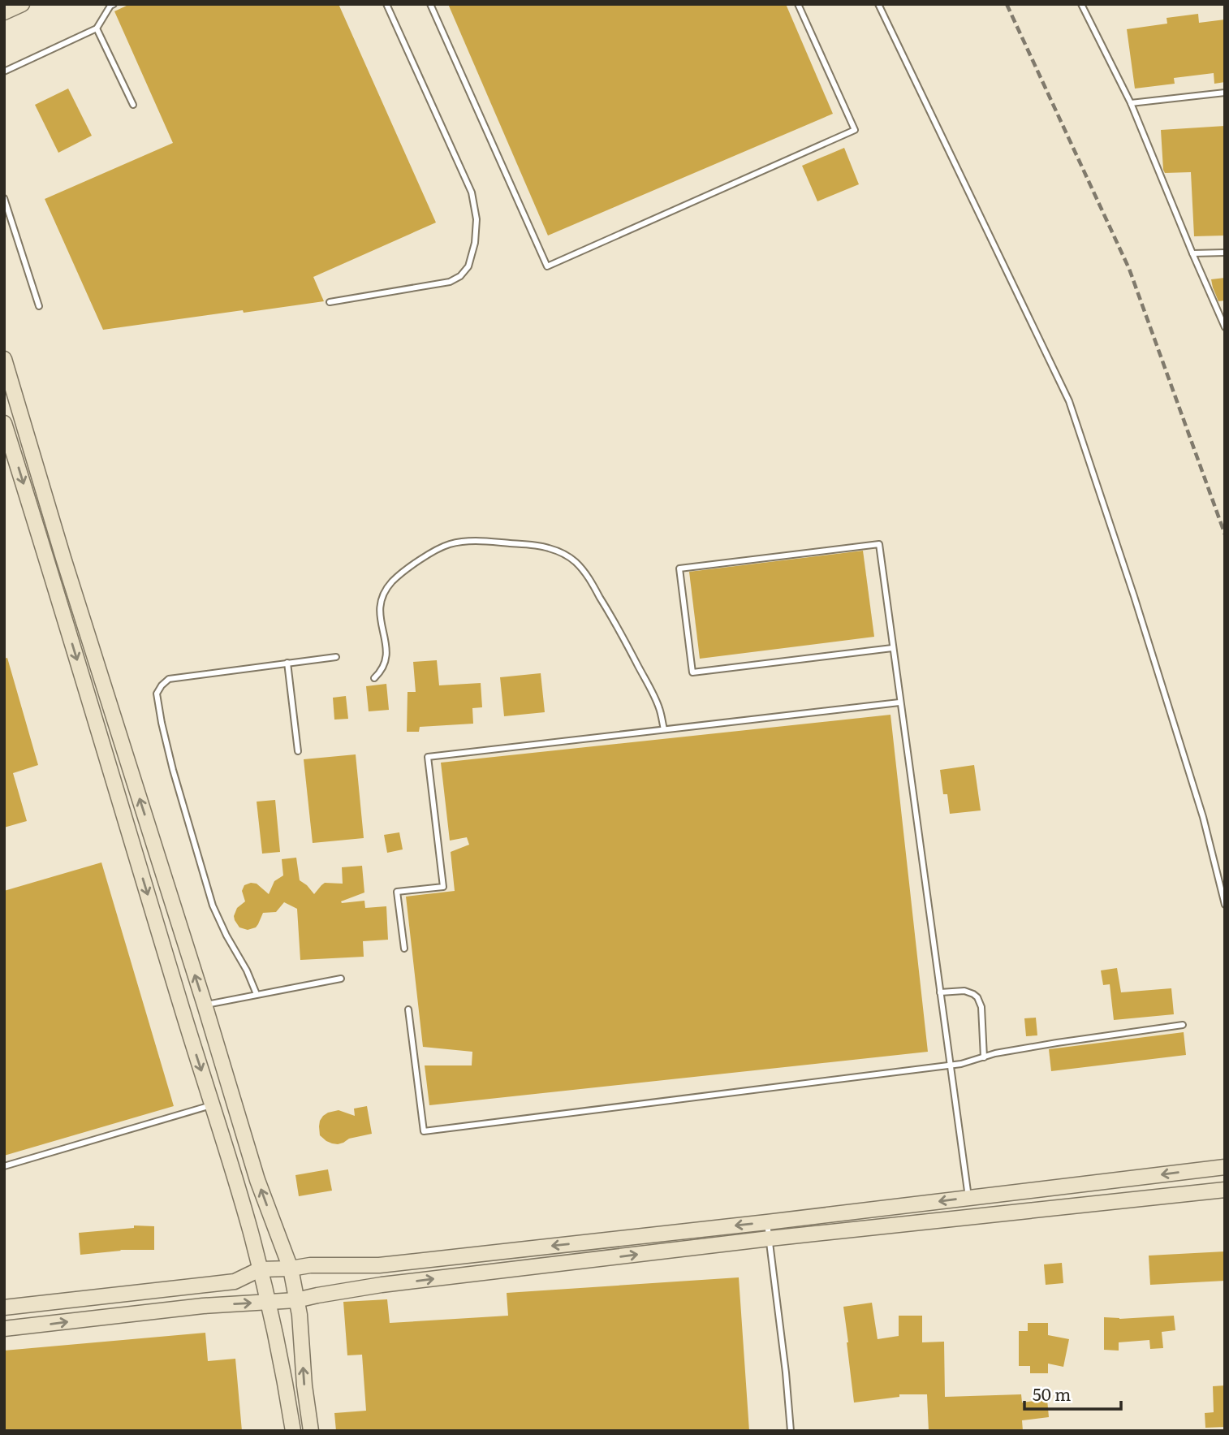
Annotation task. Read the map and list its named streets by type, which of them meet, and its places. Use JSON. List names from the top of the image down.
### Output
{
  "scale_bar": "50 m"
}
